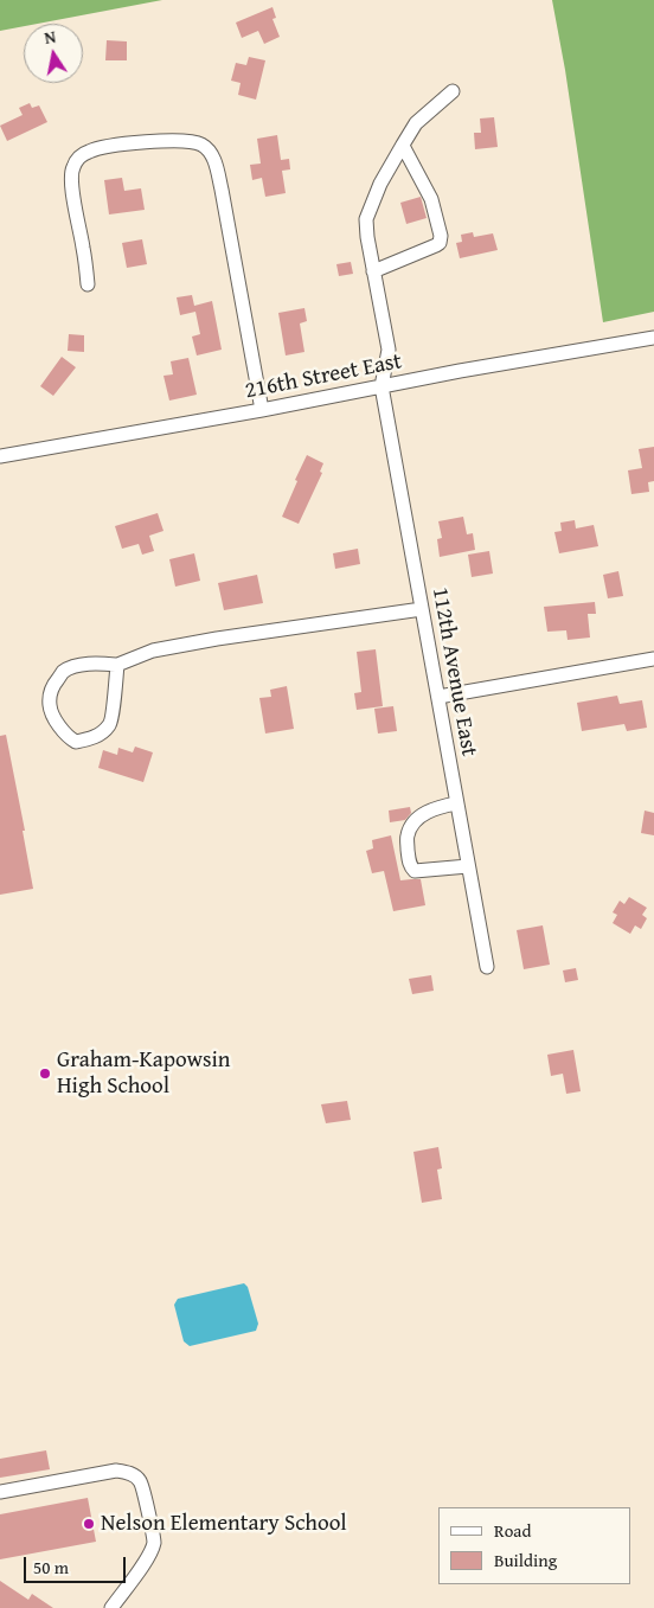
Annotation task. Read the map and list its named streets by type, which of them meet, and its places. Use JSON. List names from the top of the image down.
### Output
{
  "streets": {
    "street": ["216th Street East", "112th Avenue East"]
  },
  "crossings": [
    ["216th Street East", "112th Avenue East"]
  ],
  "places": ["Graham-Kapowsin High School", "Nelson Elementary School"],
  "legend": ["Road", "Building"],
  "scale_bar": "50 m",
  "north": "top"
}
